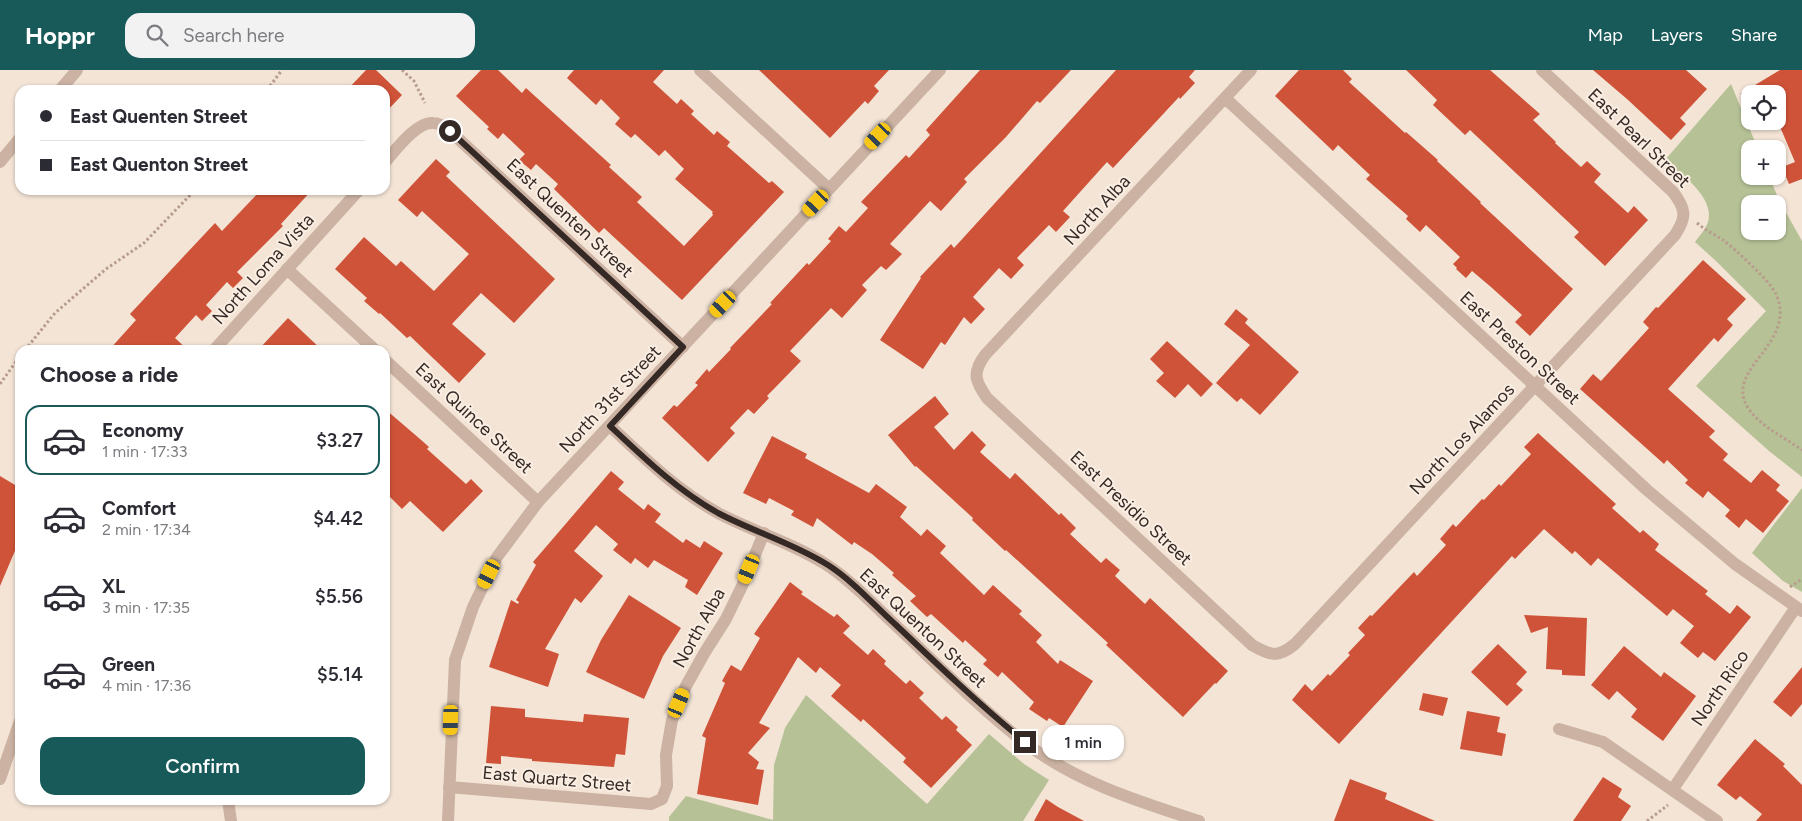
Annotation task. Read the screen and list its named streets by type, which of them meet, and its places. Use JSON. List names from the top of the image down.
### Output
{
  "streets": {
    "street": [
      "East Pearl Street",
      "North Alba",
      "East Quenten Street",
      "North Loma Vista",
      "East Preston Street",
      "North 31st Street",
      "East Quince Street",
      "North Los Alamos",
      "East Presidio Street",
      "East Quenton Street",
      "North Rico",
      "East Quartz Street"
    ]
  },
  "crossings": [
    ["East Pearl Street", "North Los Alamos"],
    ["North Alba", "East Preston Street"],
    ["North Alba", "East Presidio Street"],
    ["North Alba", "East Quenton Street"],
    ["North Alba", "East Quartz Street"],
    ["East Quenten Street", "North 31st Street"],
    ["East Preston Street", "North Los Alamos"],
    ["East Preston Street", "North Rico"],
    ["North 31st Street", "East Quince Street"],
    ["North 31st Street", "East Quenton Street"],
    ["North 31st Street", "East Quartz Street"],
    ["North Los Alamos", "East Presidio Street"]
  ],
  "page": {
    "header": "Hoppr",
    "search": "Search here",
    "nav": ["Map", "Layers", "Share"],
    "map_buttons": ["+", "−"],
    "banner": ["East Quenten Street", "East Quenton Street"],
    "heading": "Choose a ride",
    "list": [
      {
        "name": "Economy",
        "note": "1 min · 17:33",
        "value": "$3.27"
      },
      {
        "name": "Comfort",
        "note": "2 min · 17:34",
        "value": "$4.42"
      },
      {
        "name": "XL",
        "note": "3 min · 17:35",
        "value": "$5.56"
      },
      {
        "name": "Green",
        "note": "4 min · 17:36",
        "value": "$5.14"
      }
    ],
    "bubble": "1 min",
    "buttons": "Confirm"
  }
}
